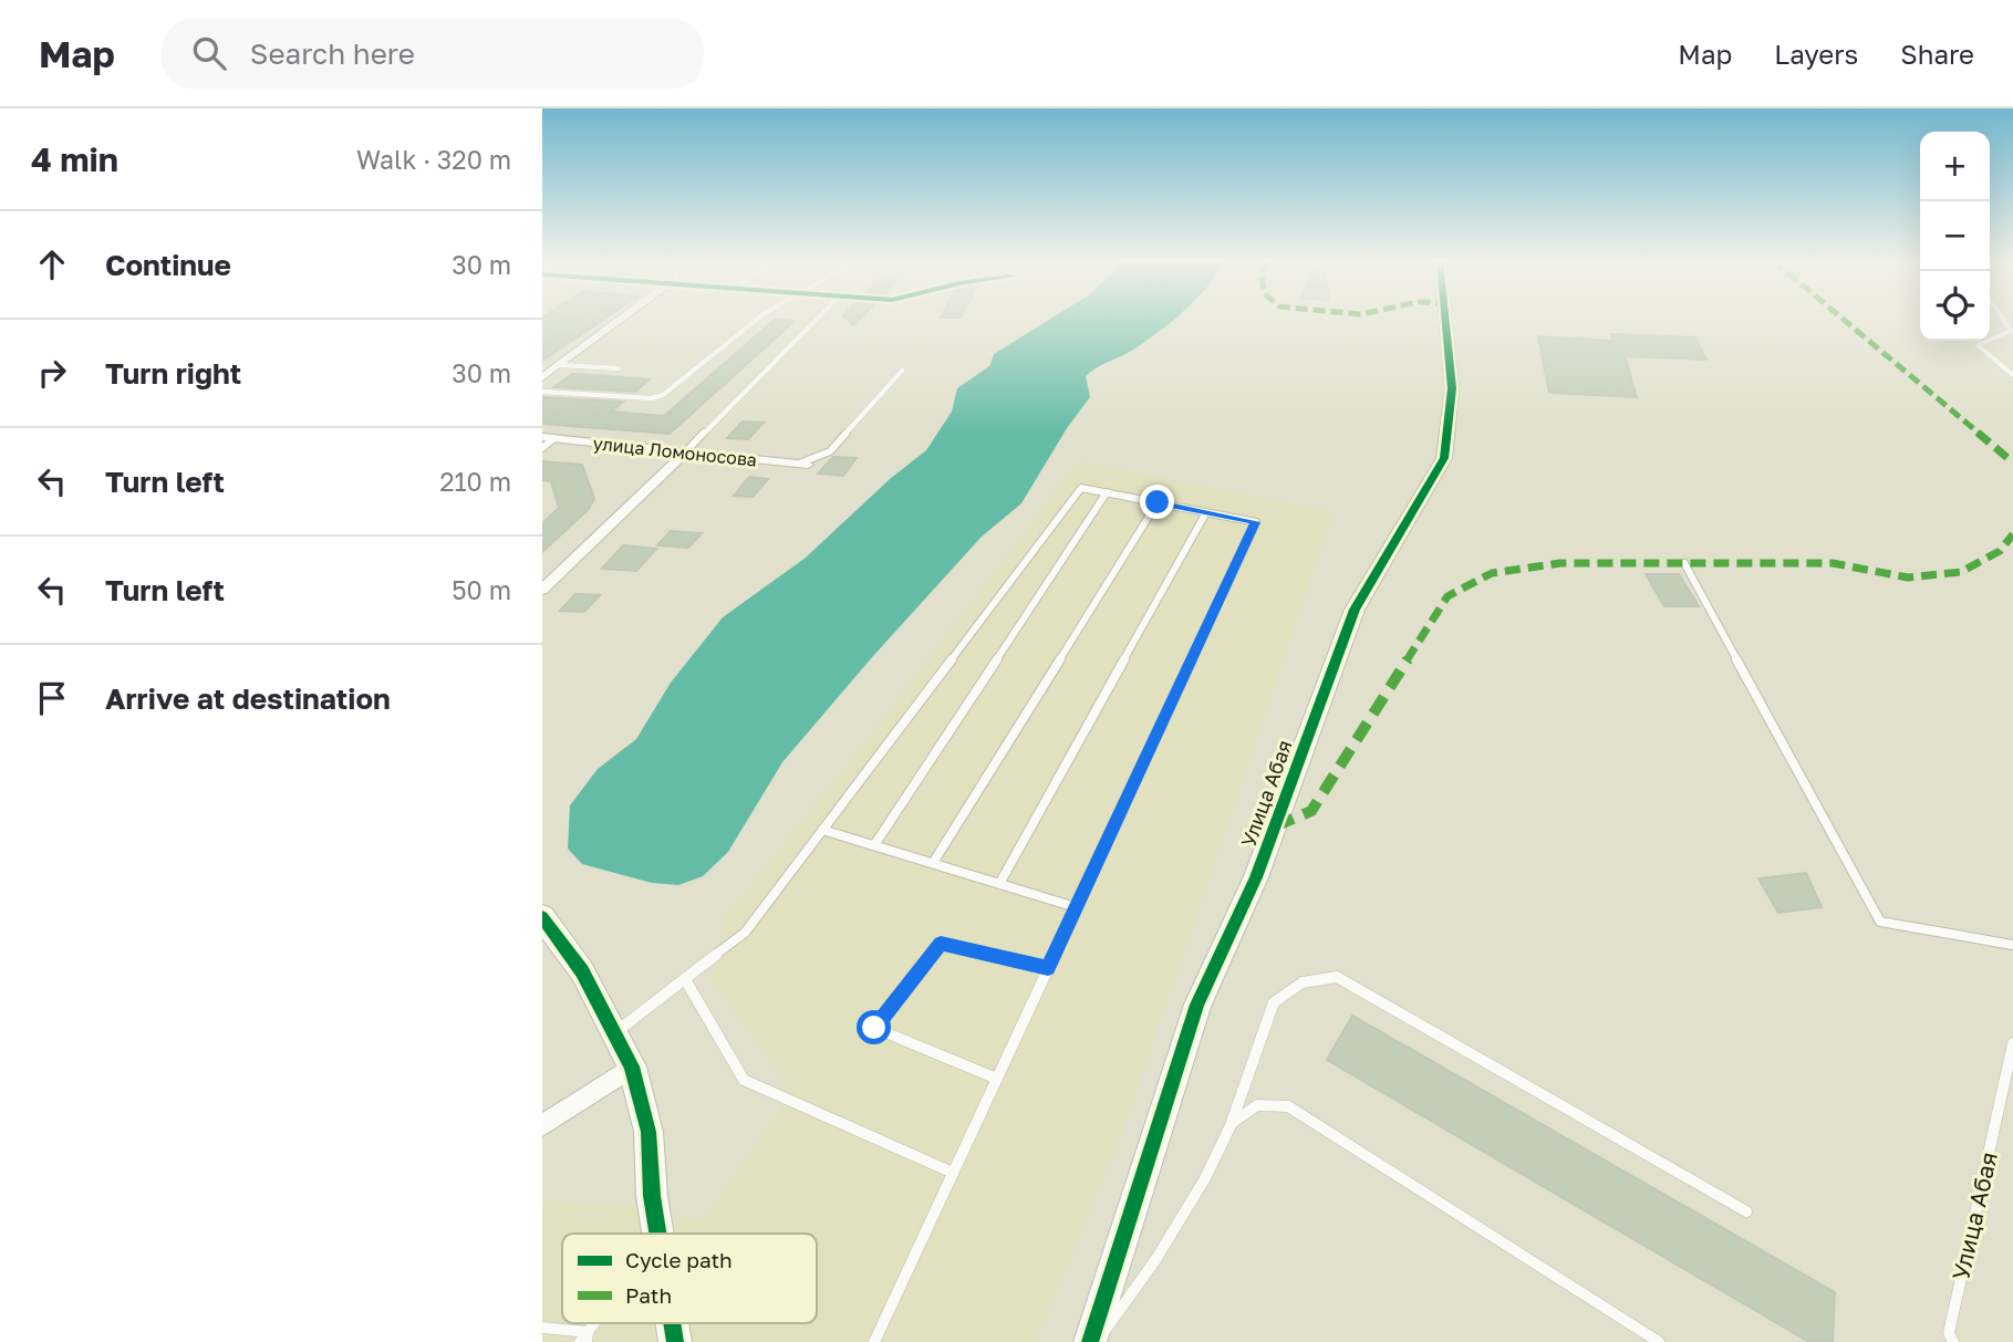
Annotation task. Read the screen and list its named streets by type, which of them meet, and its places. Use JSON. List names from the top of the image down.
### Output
{
  "streets": {
    "street": ["улица Ломоносова", "Улица Абая"]
  },
  "legend": ["Cycle path", "Path"],
  "page": {
    "header": "Map",
    "search": "Search here",
    "nav": ["Map", "Layers", "Share"],
    "heading": ["4 min", "Walk · 320 m"],
    "map_buttons": ["+", "−"],
    "list": [
      ["Continue", "30 m"],
      ["Turn right", "30 m"],
      ["Turn left", "210 m"],
      ["Turn left", "50 m"],
      "Arrive at destination"
    ]
  }
}
